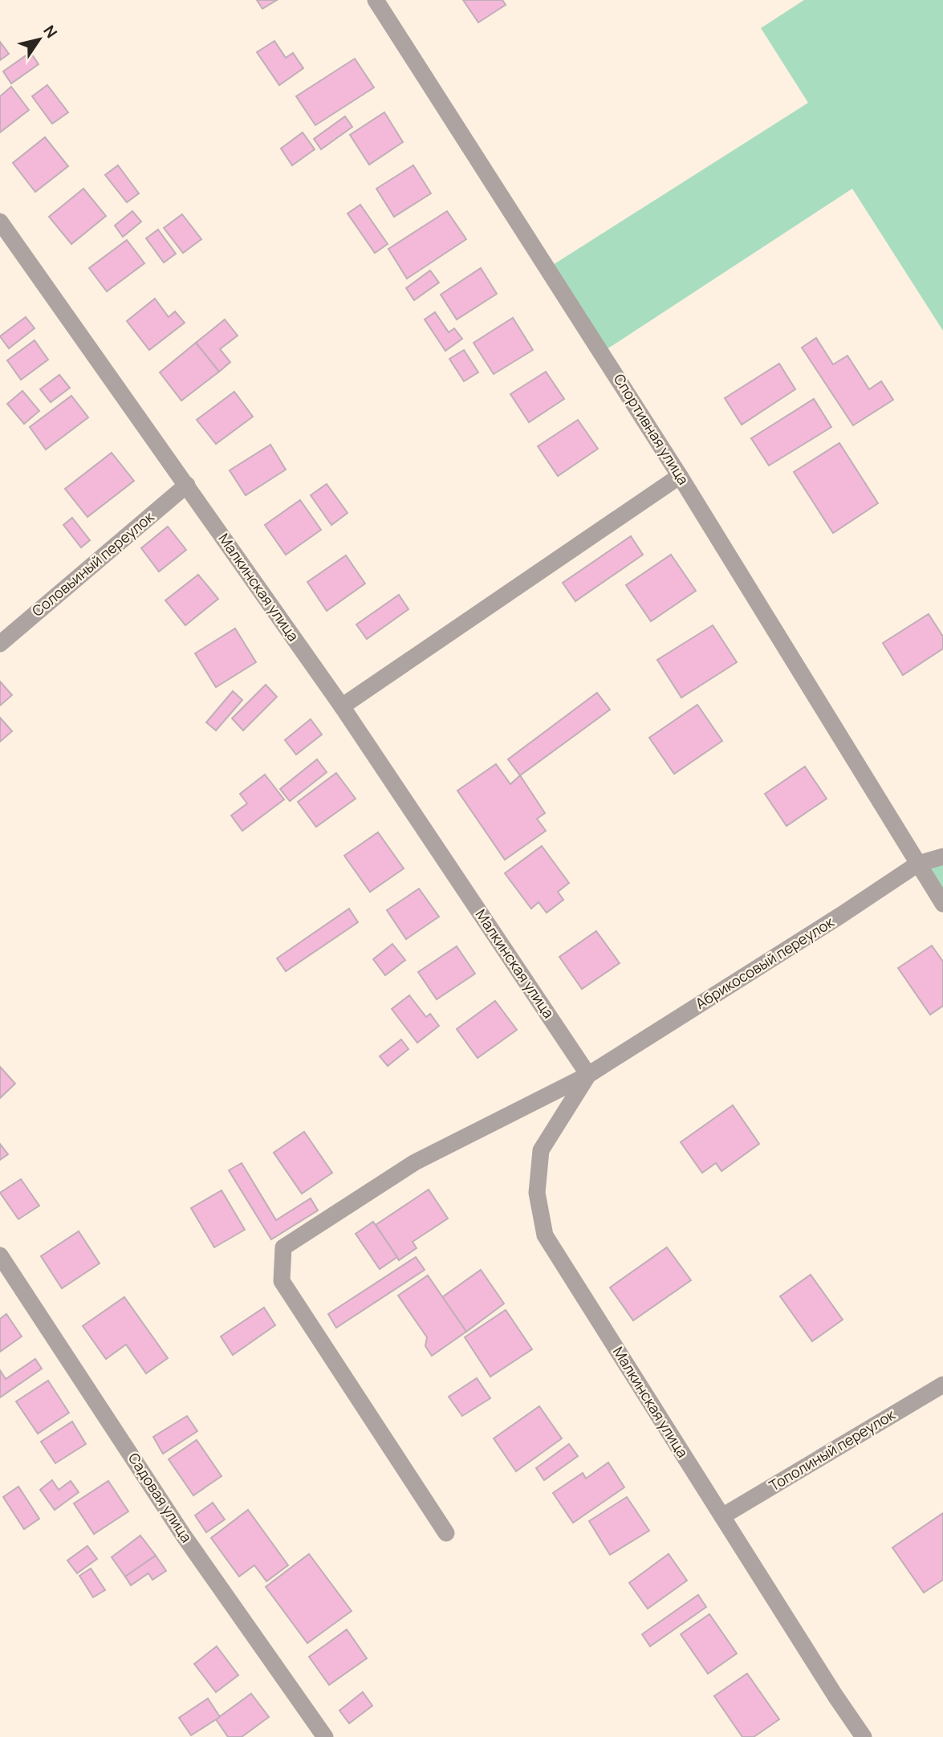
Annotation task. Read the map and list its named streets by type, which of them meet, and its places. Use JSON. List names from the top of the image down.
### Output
{
  "streets": {
    "street": [
      "Спортивная улица",
      "Соловьиный переулок",
      "Малкинская улица",
      "Абрикосовый переулок",
      "Тополиный переулок",
      "Садовая улица"
    ]
  },
  "crossings": [
    ["Спортивная улица", "Абрикосовый переулок"],
    ["Соловьиный переулок", "Малкинская улица"],
    ["Малкинская улица", "Абрикосовый переулок"],
    ["Малкинская улица", "Тополиный переулок"]
  ],
  "north": "top right"
}
